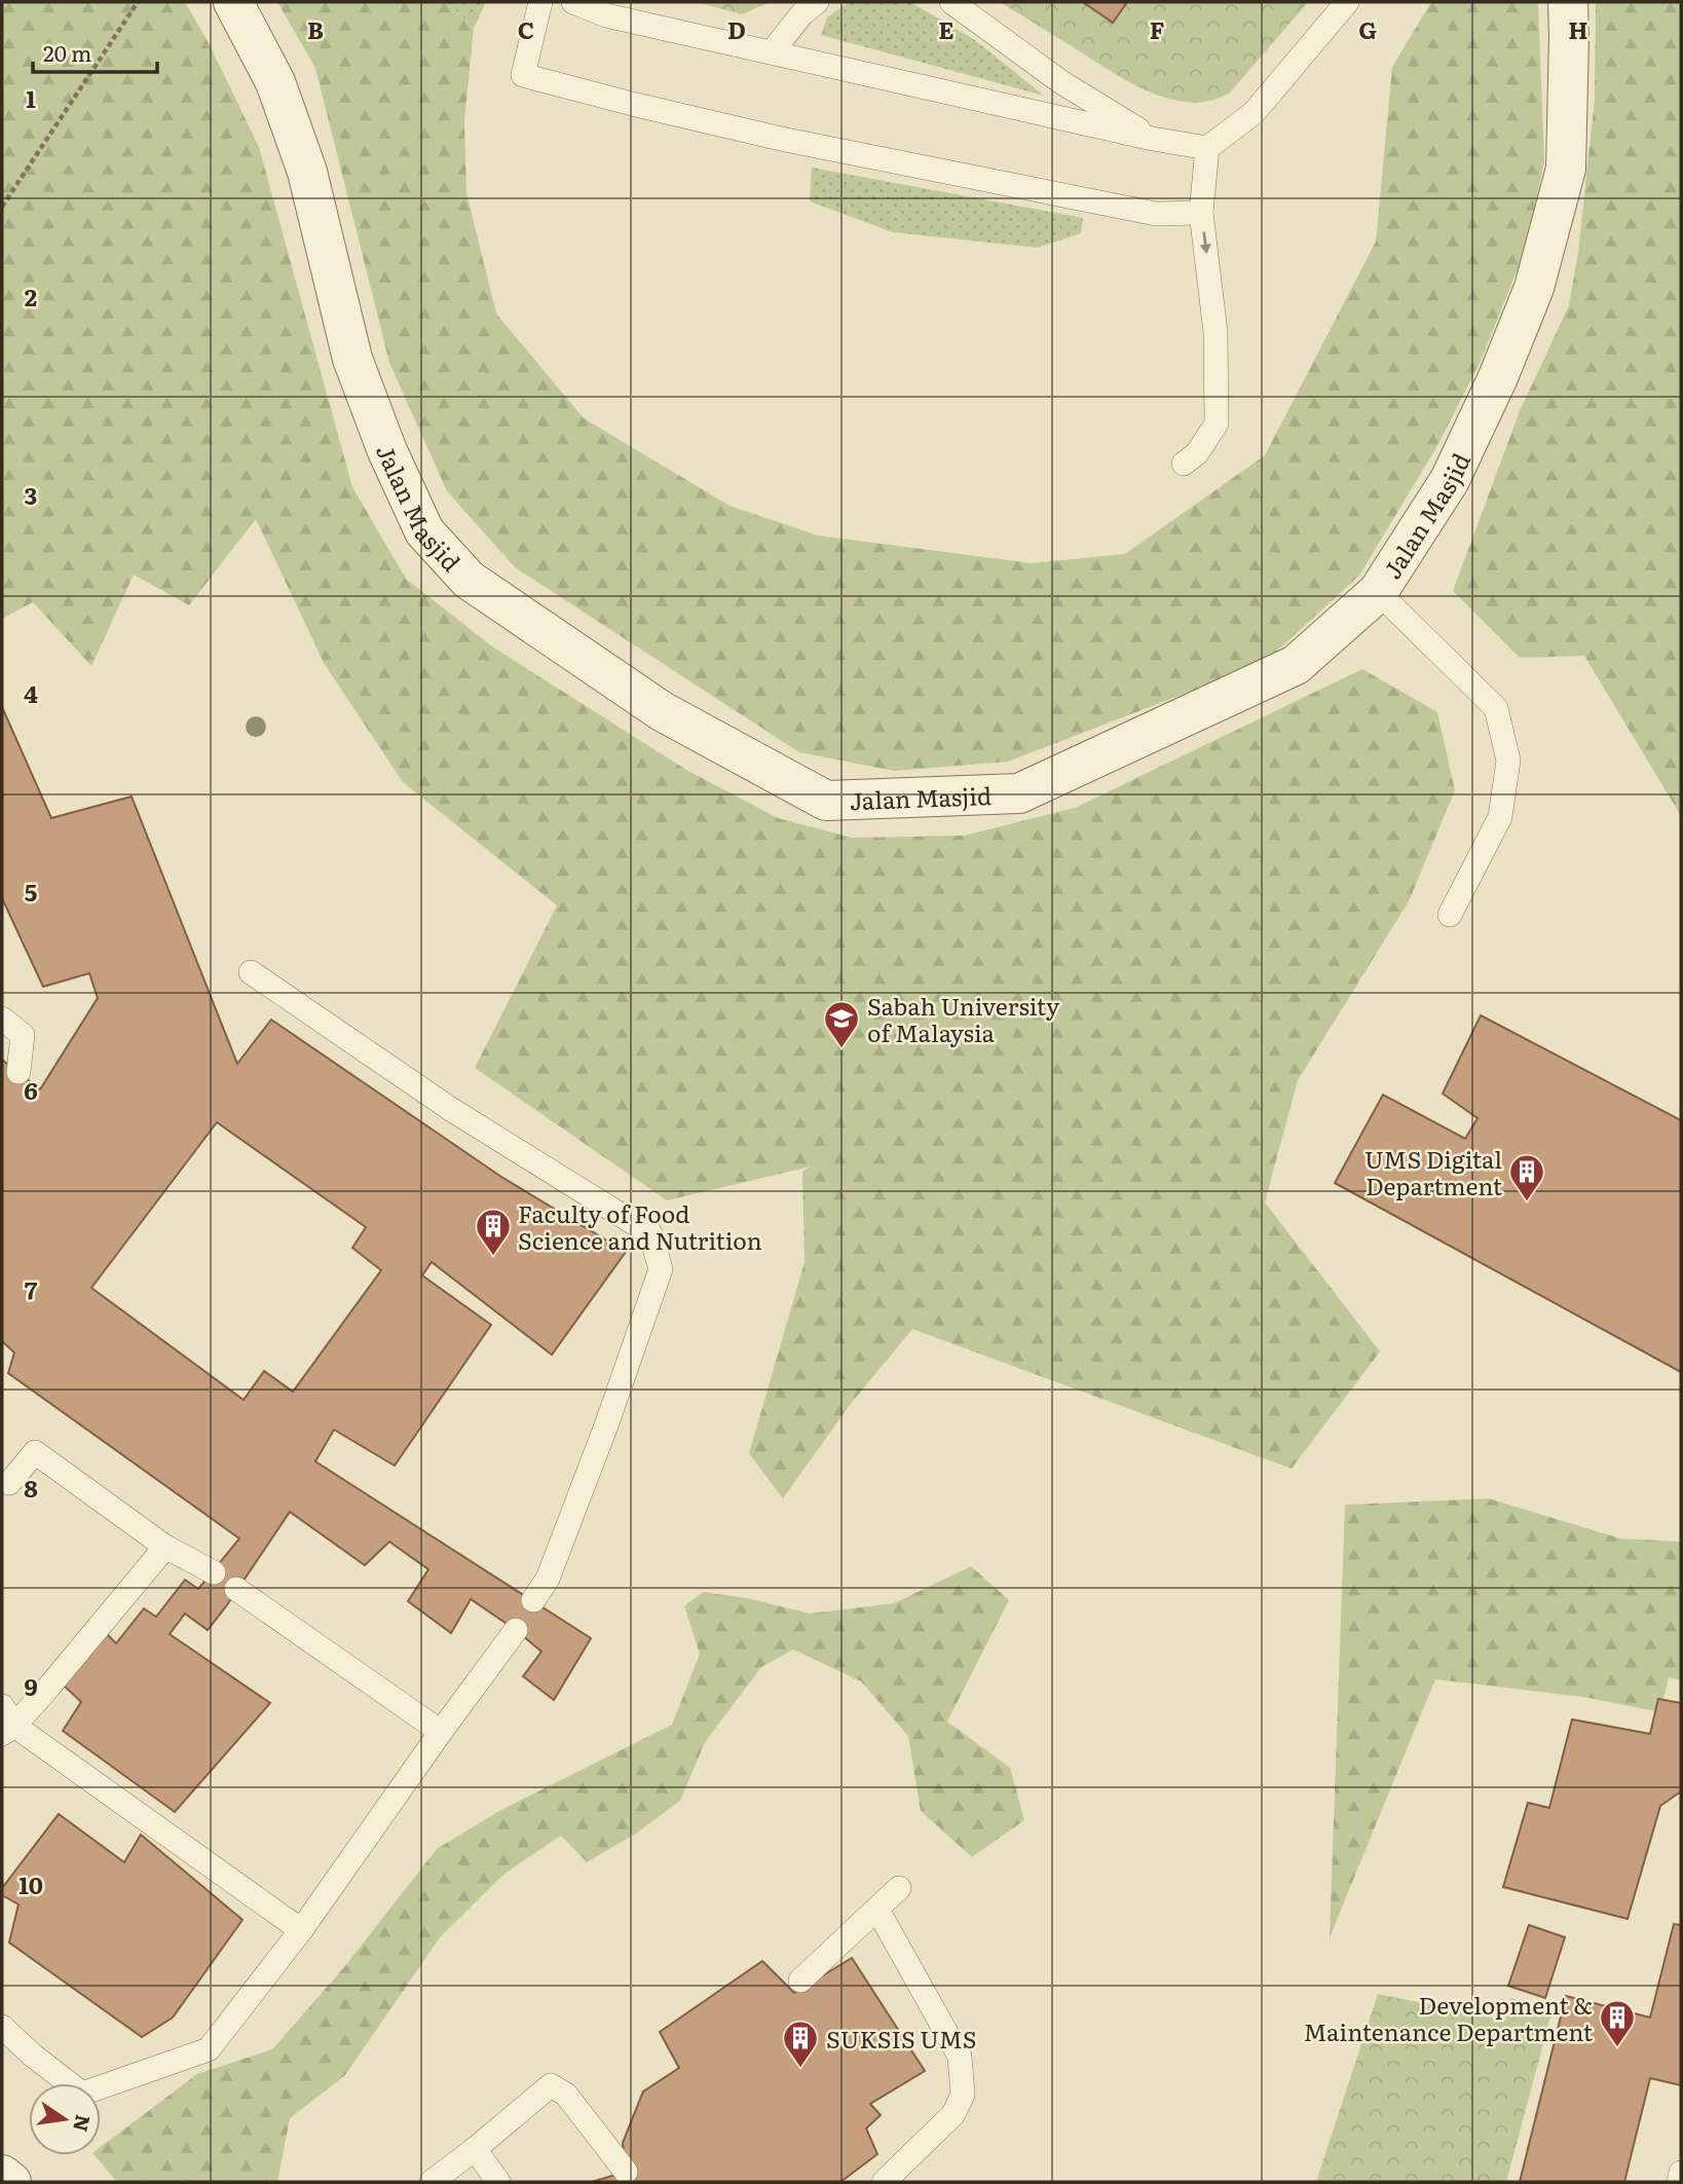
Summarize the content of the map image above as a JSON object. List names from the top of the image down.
{
  "streets": {
    "street": ["Jalan Masjid"]
  },
  "places": {
    "school or university": ["Sabah University of Malaysia"],
    "building": [
      "UMS Digital Department",
      "Faculty of Food Science and Nutrition",
      "Development & Maintenance Department",
      "SUKSIS UMS"
    ]
  },
  "scale_bar": "20 m",
  "north": "right",
  "grid": {
    "columns": [
      "B",
      "C",
      "D",
      "E",
      "F",
      "G",
      "H"
    ],
    "rows": [
      "1",
      "2",
      "3",
      "4",
      "5",
      "6",
      "7",
      "8",
      "9",
      "10"
    ]
  }
}
